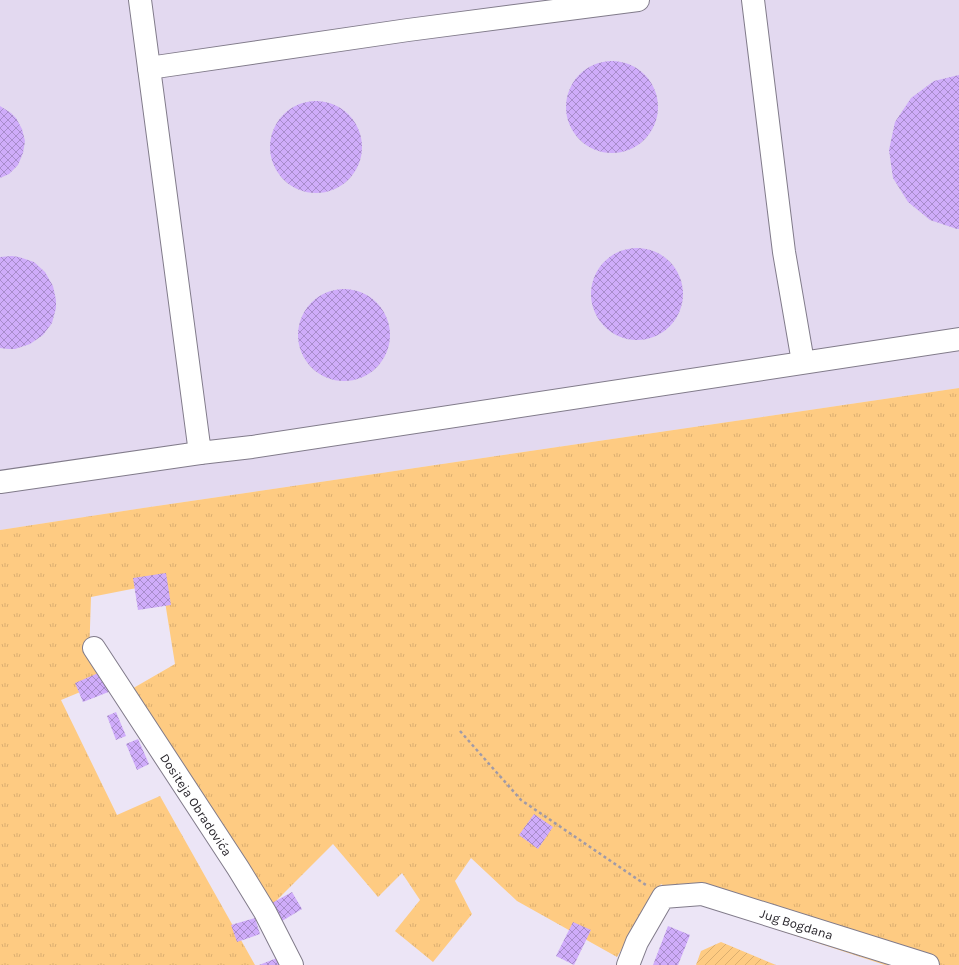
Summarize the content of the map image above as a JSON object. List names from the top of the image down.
{
  "streets": {
    "street": ["Dositeja Obradovića", "Jug Bogdana"]
  }
}
